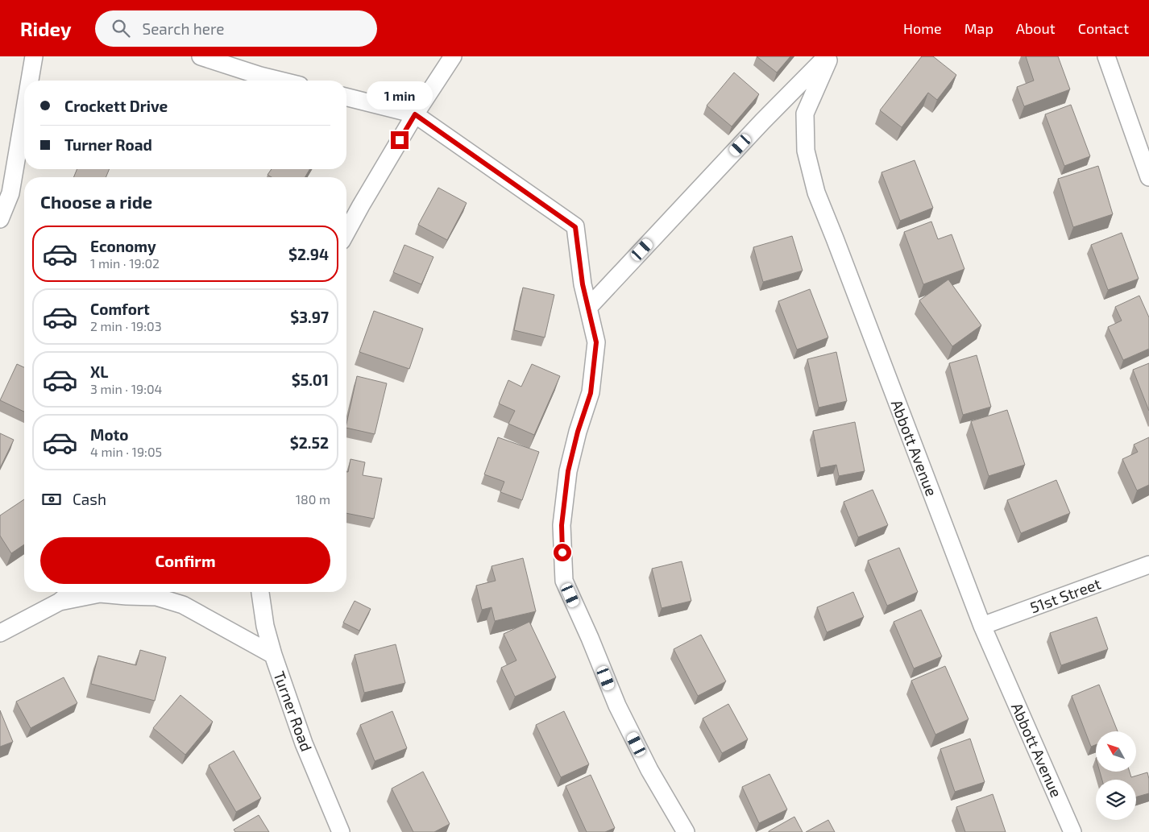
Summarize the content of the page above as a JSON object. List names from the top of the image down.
{
  "streets": {
    "street": ["Abbott Avenue", "51st Street", "Turner Road"]
  },
  "crossings": [
    ["Abbott Avenue", "51st Street"]
  ],
  "north": "top left",
  "page": {
    "header": "Ridey",
    "search": "Search here",
    "nav": [
      "Home",
      "Map",
      "About",
      "Contact"
    ],
    "banner": ["Crockett Drive", "Turner Road"],
    "bubble": "1 min",
    "heading": "Choose a ride",
    "list": [
      {
        "name": "Economy",
        "note": "1 min · 19:02",
        "value": "$2.94"
      },
      {
        "name": "Comfort",
        "note": "2 min · 19:03",
        "value": "$3.97"
      },
      {
        "name": "XL",
        "note": "3 min · 19:04",
        "value": "$5.01"
      },
      {
        "name": "Moto",
        "note": "4 min · 19:05",
        "value": "$2.52"
      }
    ],
    "pay": ["Cash", "180 m"],
    "buttons": "Confirm"
  }
}
